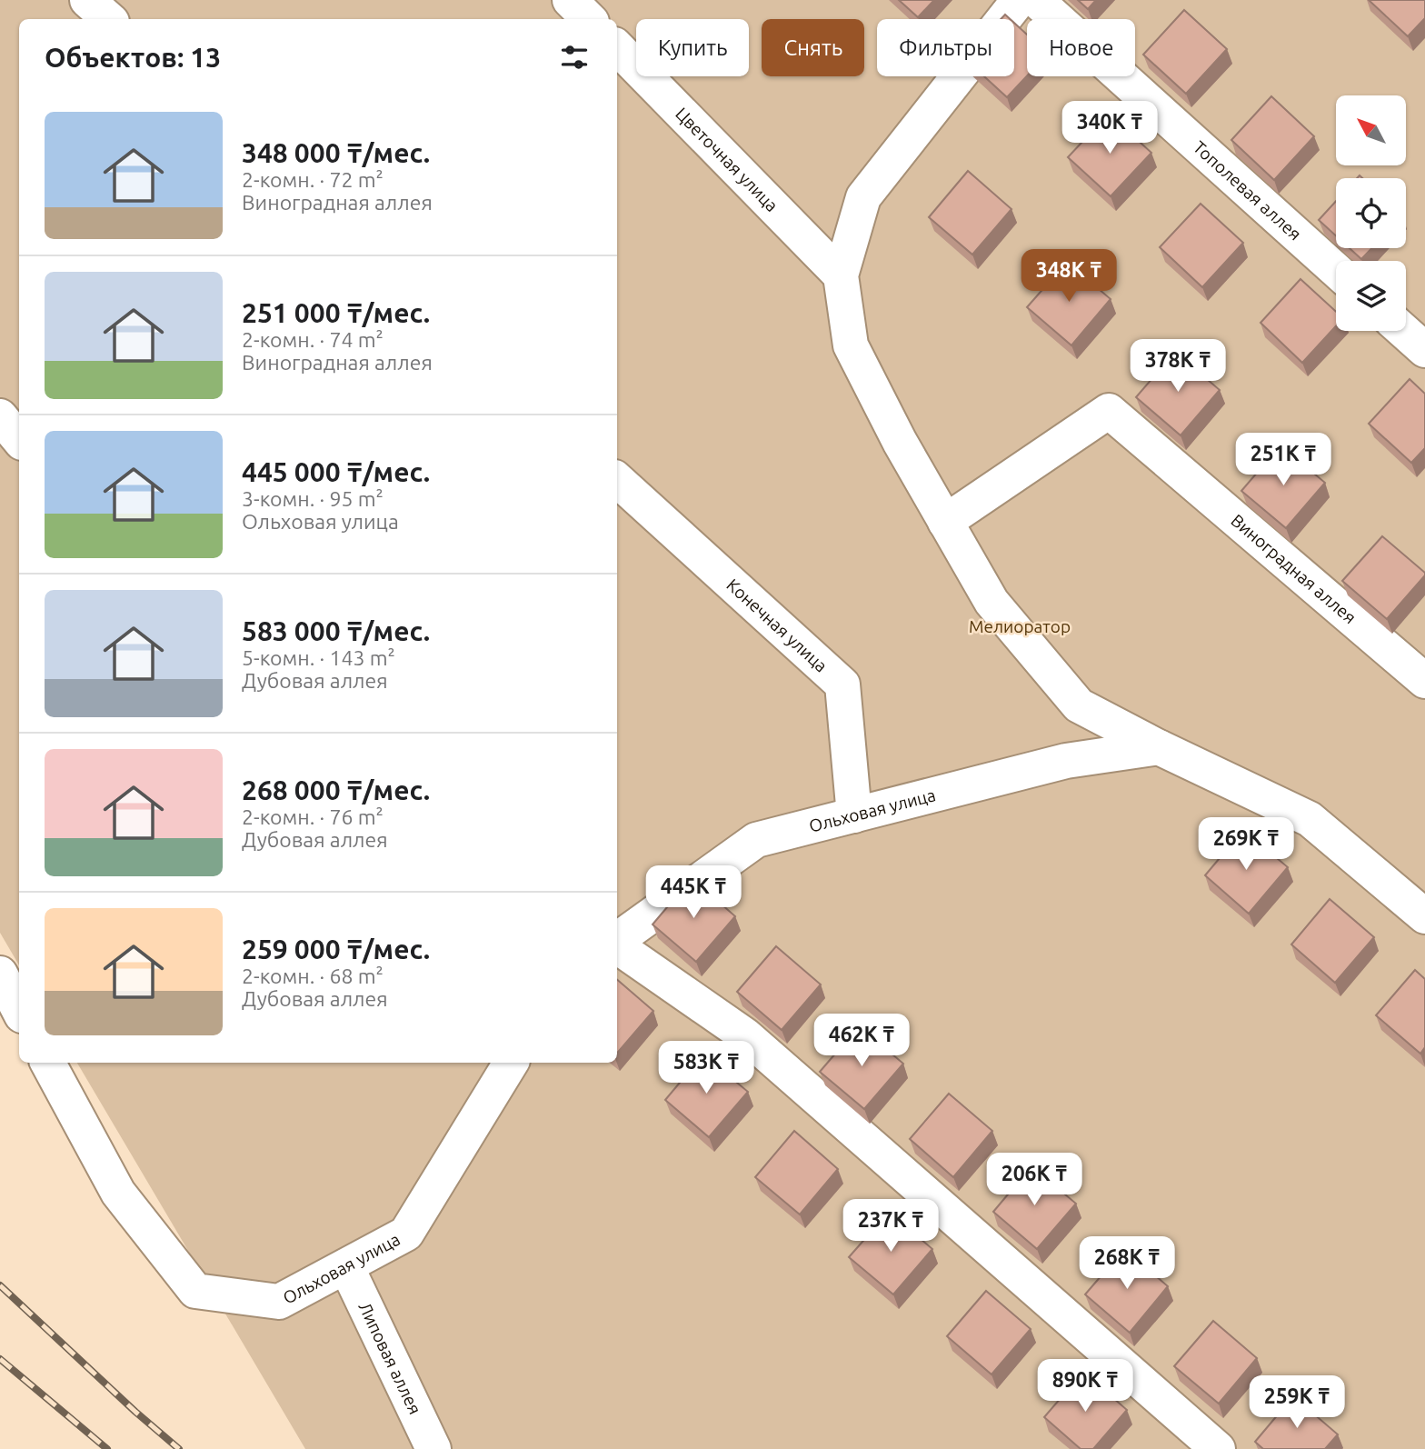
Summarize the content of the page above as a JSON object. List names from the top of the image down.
{
  "streets": {
    "street": [
      "Цветочная улица",
      "Тополевая аллея",
      "Виноградная аллея",
      "Конечная улица",
      "Ольховая улица",
      "Липовая аллея"
    ]
  },
  "crossings": [
    ["Конечная улица", "Ольховая улица"],
    ["Ольховая улица", "Липовая аллея"]
  ],
  "parks": ["Мелиоратор"],
  "north": "top left",
  "page": {
    "chip": [
      "Купить",
      "Снять",
      "Фильтры",
      "Новое"
    ],
    "heading": "Объектов: 13",
    "list": [
      {
        "name": "348 000 ₸/мес.",
        "note": "2-комн. · 72 m² · Виноградная аллея"
      },
      {
        "name": "251 000 ₸/мес.",
        "note": "2-комн. · 74 m² · Виноградная аллея"
      },
      {
        "name": "445 000 ₸/мес.",
        "note": "3-комн. · 95 m² · Ольховая улица"
      },
      {
        "name": "583 000 ₸/мес.",
        "note": "5-комн. · 143 m² · Дубовая аллея"
      },
      {
        "name": "268 000 ₸/мес.",
        "note": "2-комн. · 76 m² · Дубовая аллея"
      },
      {
        "name": "259 000 ₸/мес.",
        "note": "2-комн. · 68 m² · Дубовая аллея"
      }
    ],
    "price": [
      "340K ₸",
      "348K ₸",
      "378K ₸",
      "251K ₸",
      "269K ₸",
      "445K ₸",
      "462K ₸",
      "583K ₸",
      "206K ₸",
      "237K ₸",
      "268K ₸",
      "890K ₸",
      "259K ₸"
    ]
  }
}
